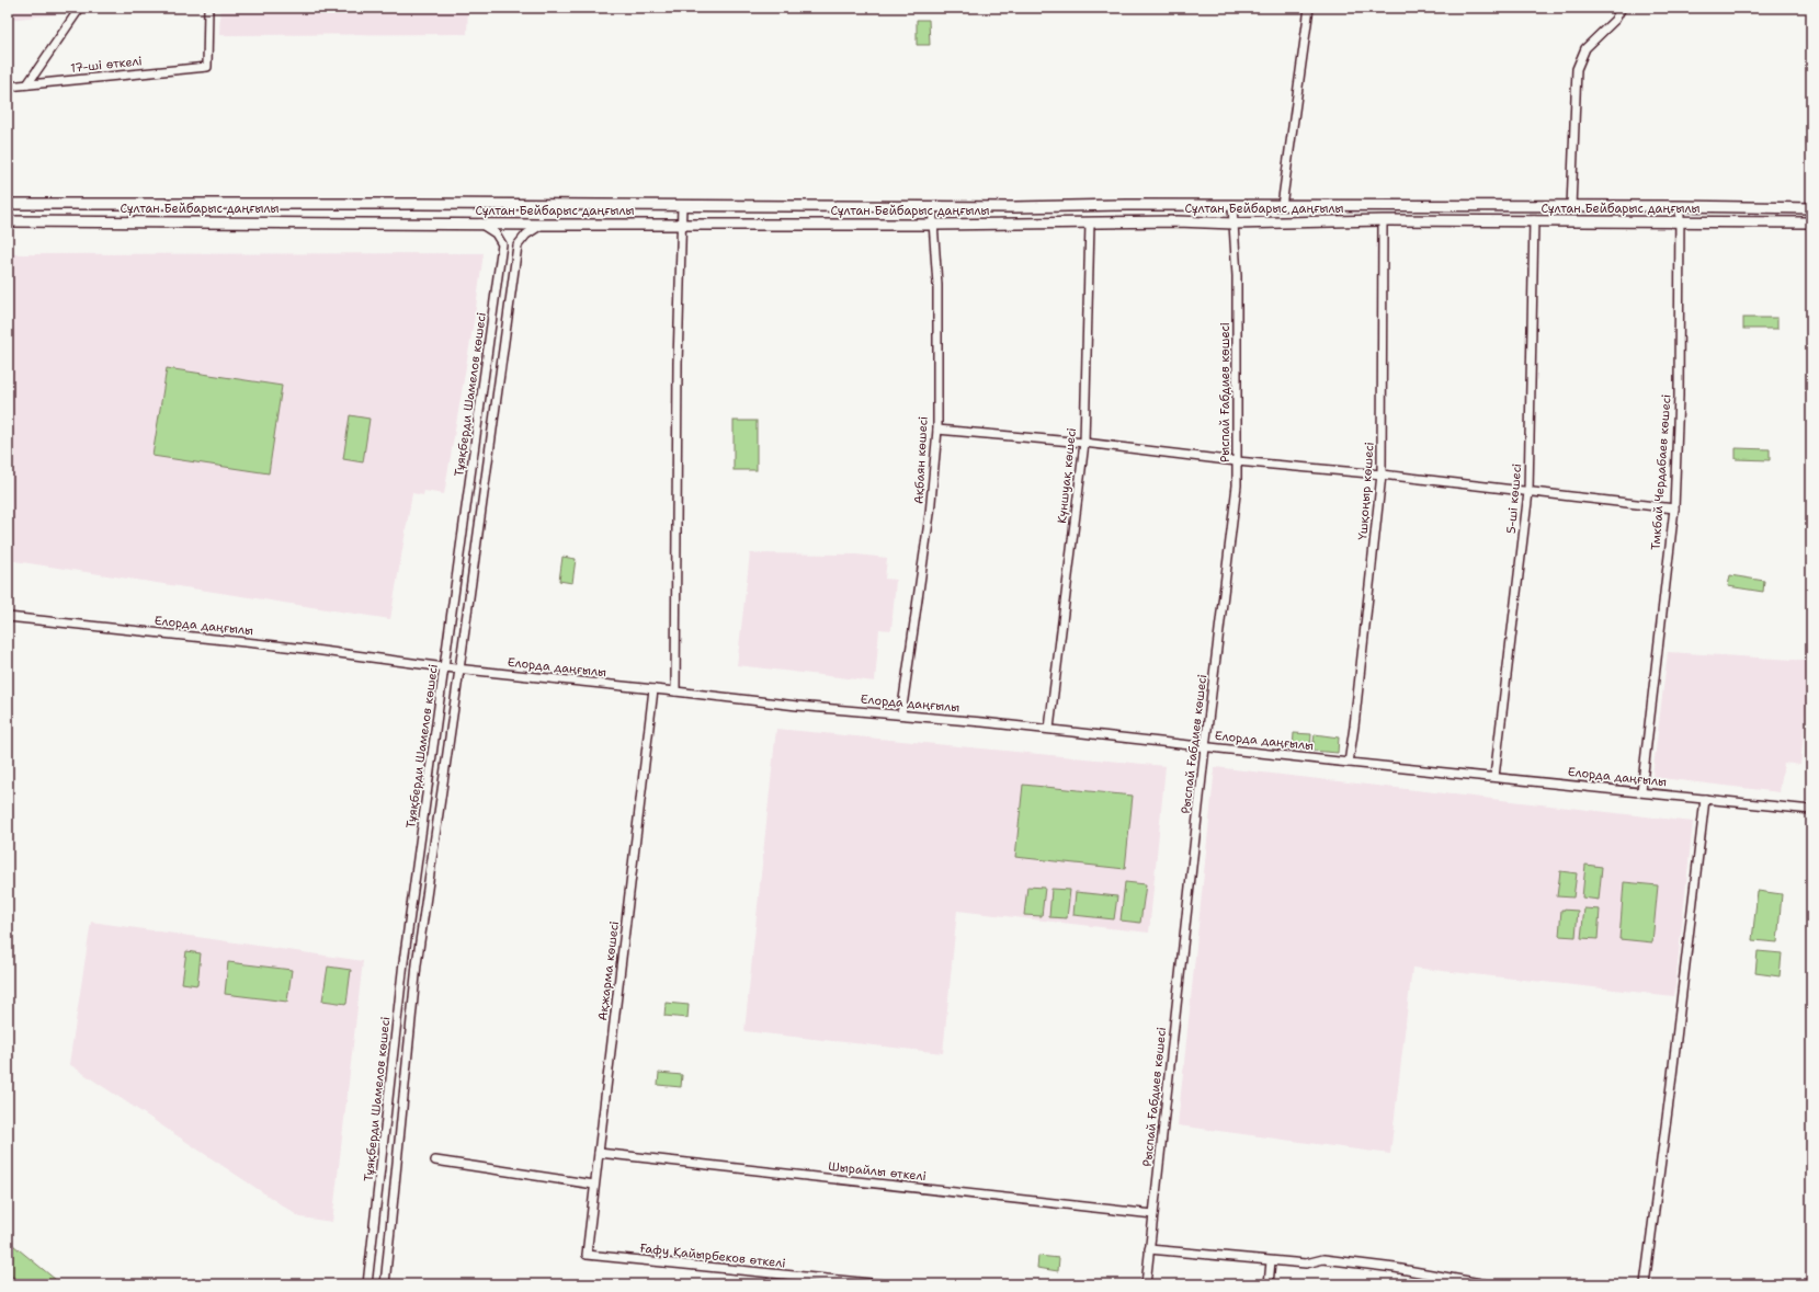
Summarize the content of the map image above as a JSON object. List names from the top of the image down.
{
  "streets": {
    "main road": ["Сұлтан Бейбарыс даңғылы"],
    "street": [
      "17-ші өткелі",
      "Рыспай Ғабдиев көшесі",
      "Тұяқберди Шамелов көшесі",
      "Ақбаян көшесі",
      "Тмкбай Чердабаев көшесі",
      "Күншуақ көшесі",
      "Үшқоңыр көшесі",
      "5-ші көшесі",
      "Елорда даңғылы",
      "Ақжарма көшесі",
      "Шырайлы өткелі",
      "Ғафу Қайырбеков өткелі"
    ]
  },
  "crossings": [
    ["Сұлтан Бейбарыс даңғылы", "Рыспай Ғабдиев көшесі"],
    ["Сұлтан Бейбарыс даңғылы", "Тұяқберди Шамелов көшесі"],
    ["Сұлтан Бейбарыс даңғылы", "Ақбаян көшесі"],
    ["Сұлтан Бейбарыс даңғылы", "Тмкбай Чердабаев көшесі"],
    ["Сұлтан Бейбарыс даңғылы", "Күншуақ көшесі"],
    ["Сұлтан Бейбарыс даңғылы", "Үшқоңыр көшесі"],
    ["Сұлтан Бейбарыс даңғылы", "5-ші көшесі"],
    ["Рыспай Ғабдиев көшесі", "Елорда даңғылы"],
    ["Рыспай Ғабдиев көшесі", "Шырайлы өткелі"],
    ["Тұяқберди Шамелов көшесі", "Елорда даңғылы"],
    ["Ақбаян көшесі", "Елорда даңғылы"],
    ["Тмкбай Чердабаев көшесі", "Елорда даңғылы"],
    ["Күншуақ көшесі", "Елорда даңғылы"],
    ["Үшқоңыр көшесі", "Елорда даңғылы"],
    ["5-ші көшесі", "Елорда даңғылы"],
    ["Елорда даңғылы", "Ақжарма көшесі"],
    ["Ақжарма көшесі", "Шырайлы өткелі"],
    ["Ақжарма көшесі", "Ғафу Қайырбеков өткелі"]
  ]
}
